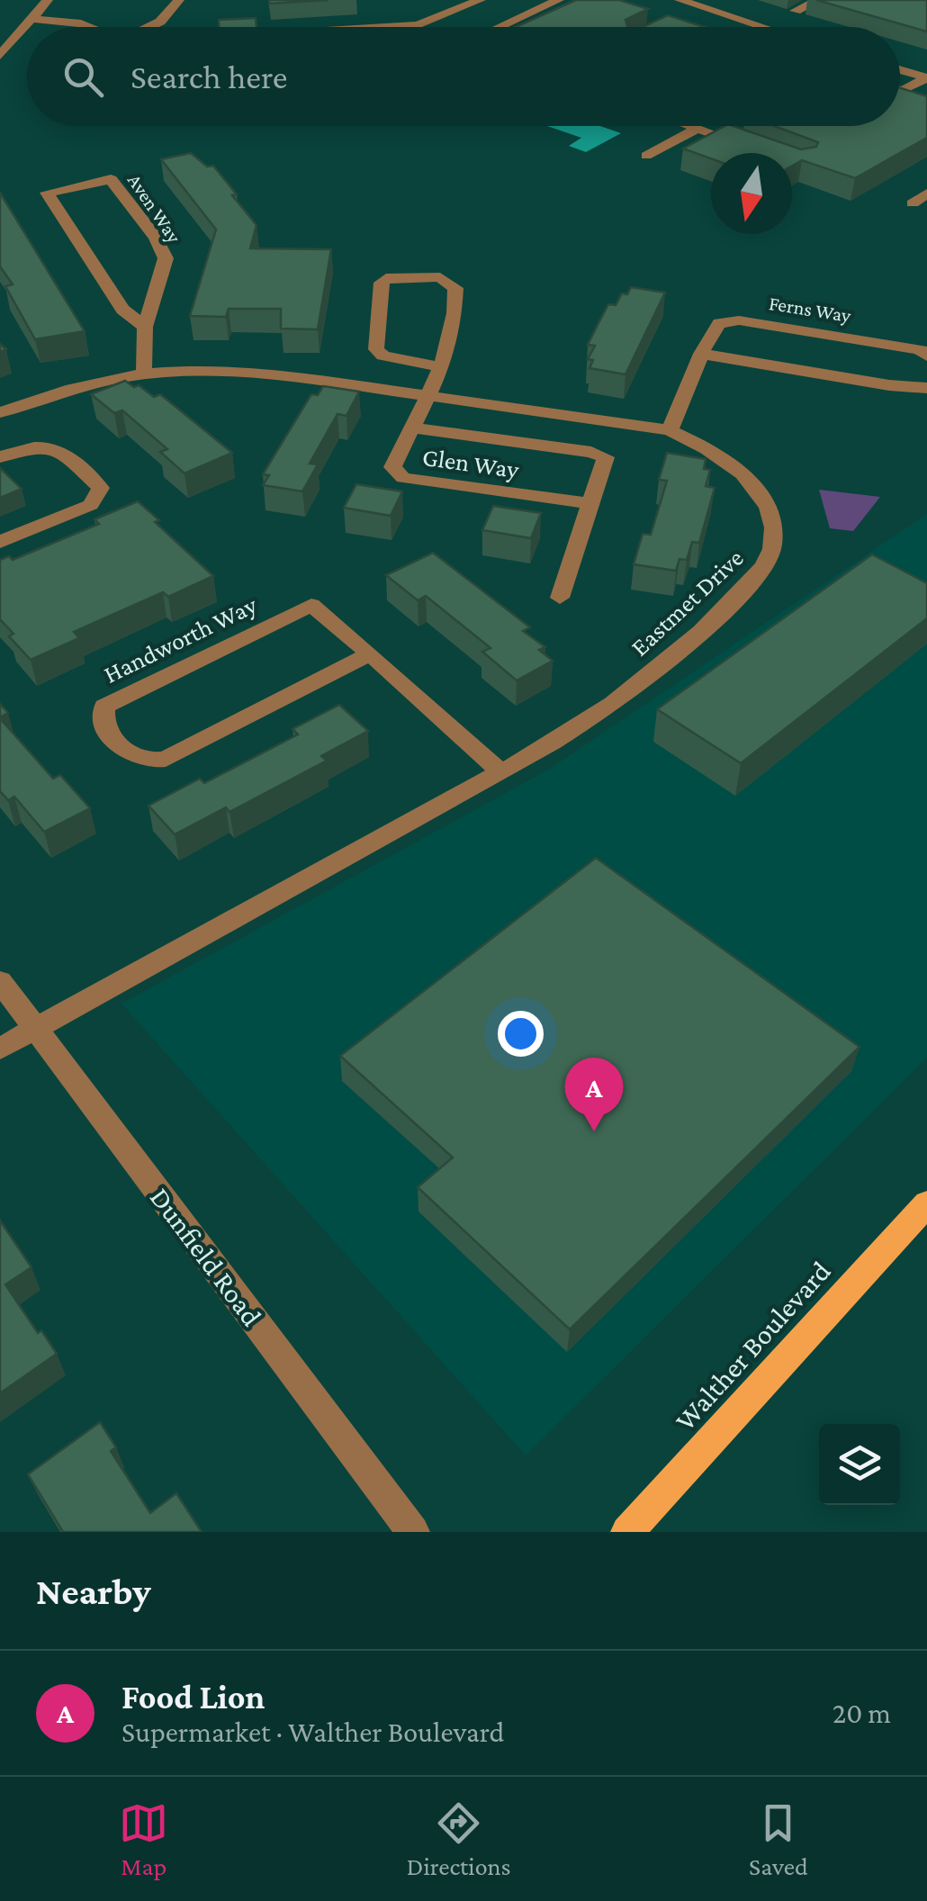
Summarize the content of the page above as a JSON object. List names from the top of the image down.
{
  "streets": {
    "main road": ["Walther Boulevard"],
    "street": [
      "Aven Way",
      "Ferns Way",
      "Glen Way",
      "Eastmet Drive",
      "Handworth Way",
      "Dunfield Road"
    ]
  },
  "crossings": [
    ["Aven Way", "Eastmet Drive"],
    ["Ferns Way", "Eastmet Drive"],
    ["Glen Way", "Eastmet Drive"],
    ["Eastmet Drive", "Handworth Way"],
    ["Eastmet Drive", "Dunfield Road"]
  ],
  "north": "bottom",
  "page": {
    "search": "Search here",
    "pins": "A",
    "heading": "Nearby",
    "list": [
      {
        "mark": "A",
        "name": "Food Lion",
        "note": "Supermarket · Walther Boulevard",
        "value": "20 m"
      }
    ],
    "nav": ["Map", "Directions", "Saved"]
  }
}
